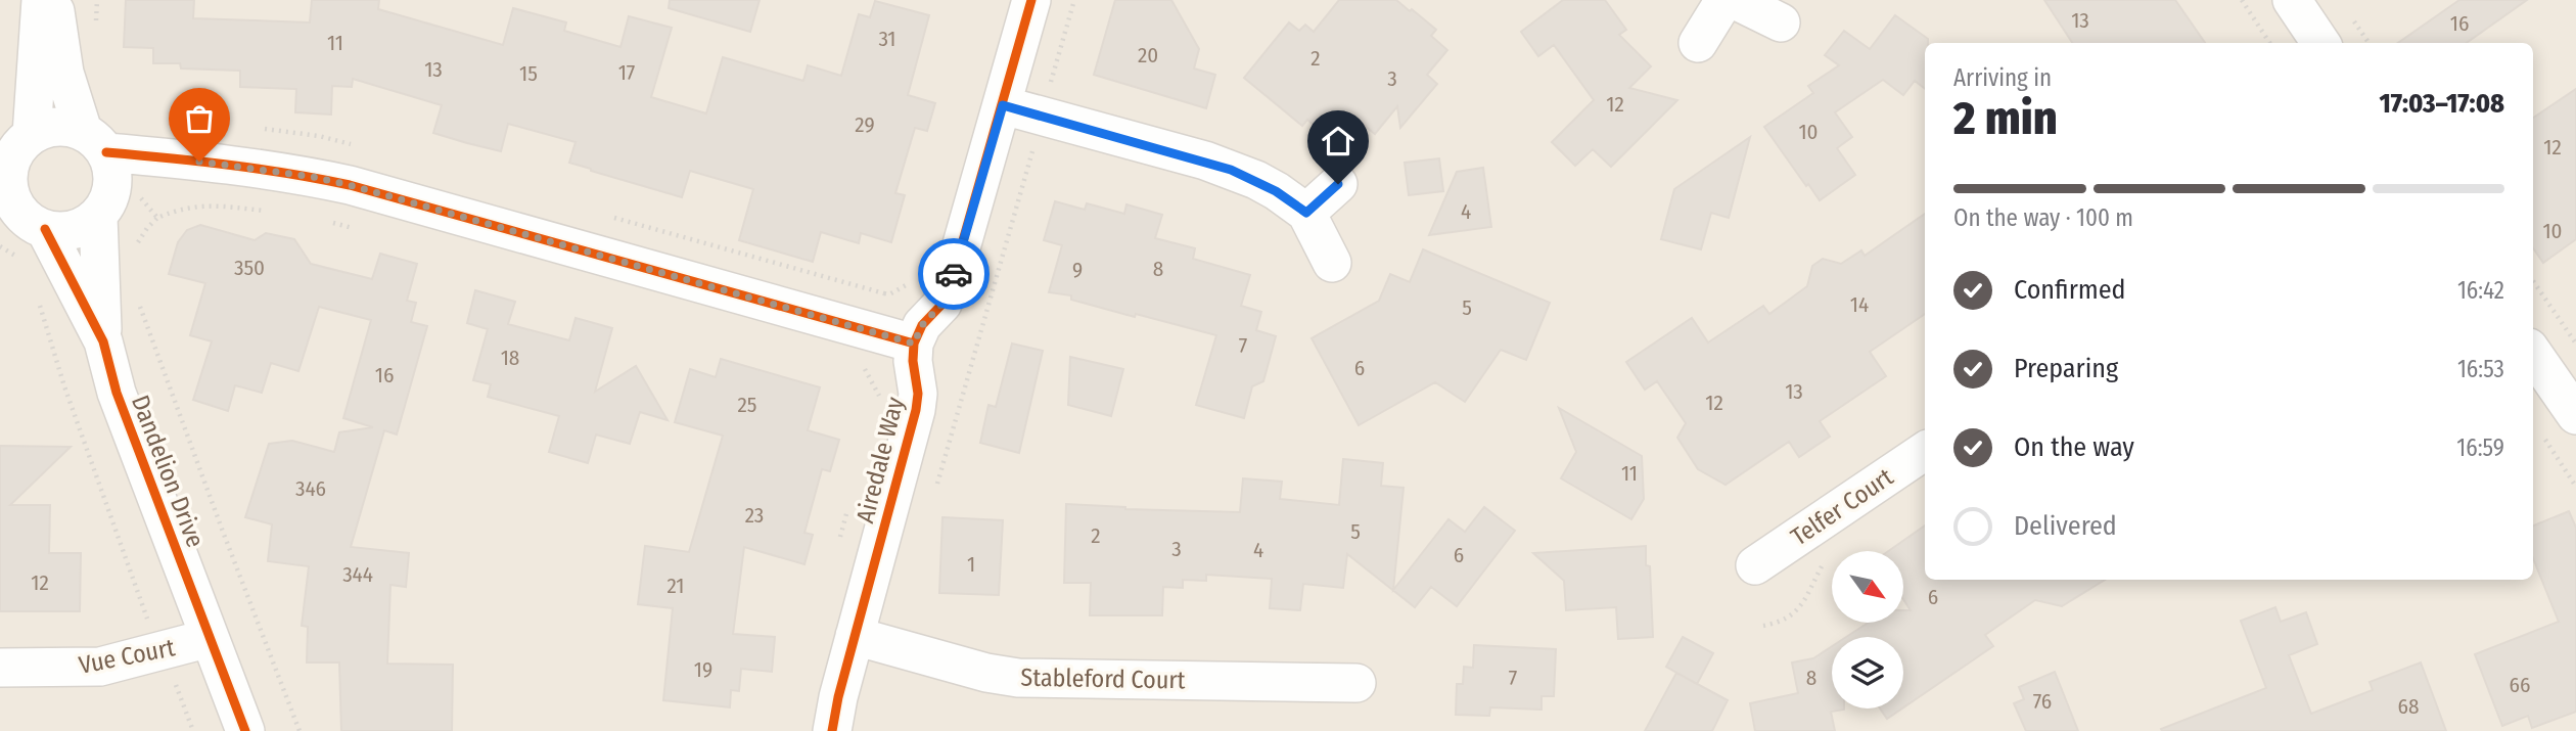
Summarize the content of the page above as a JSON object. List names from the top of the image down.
{
  "streets": {
    "street": [
      "Airedale Way",
      "Dandelion Drive",
      "Telfer Court",
      "Vue Court",
      "Stableford Court"
    ]
  },
  "crossings": [
    ["Airedale Way", "Stableford Court"],
    ["Dandelion Drive", "Vue Court"]
  ],
  "house_numbers": [
    "13",
    "16",
    "31",
    "11",
    "20",
    "2",
    "13",
    "17",
    "15",
    "3",
    "12",
    "29",
    "10",
    "12",
    "4",
    "10",
    "350",
    "8",
    "9",
    "14",
    "5",
    "7",
    "18",
    "6",
    "16",
    "13",
    "12",
    "25",
    "11",
    "346",
    "23",
    "5",
    "2",
    "3",
    "4",
    "6",
    "1",
    "344",
    "12",
    "21",
    "6",
    "19",
    "7",
    "8",
    "66",
    "76",
    "68"
  ],
  "north": "bottom right",
  "page": {
    "heading": ["2 min", "Arriving in", "17:03–17:08"],
    "bar": "On the way · 100 m",
    "list": [
      ["Confirmed", "16:42"],
      ["Preparing", "16:53"],
      ["On the way", "16:59"],
      "Delivered"
    ]
  }
}
